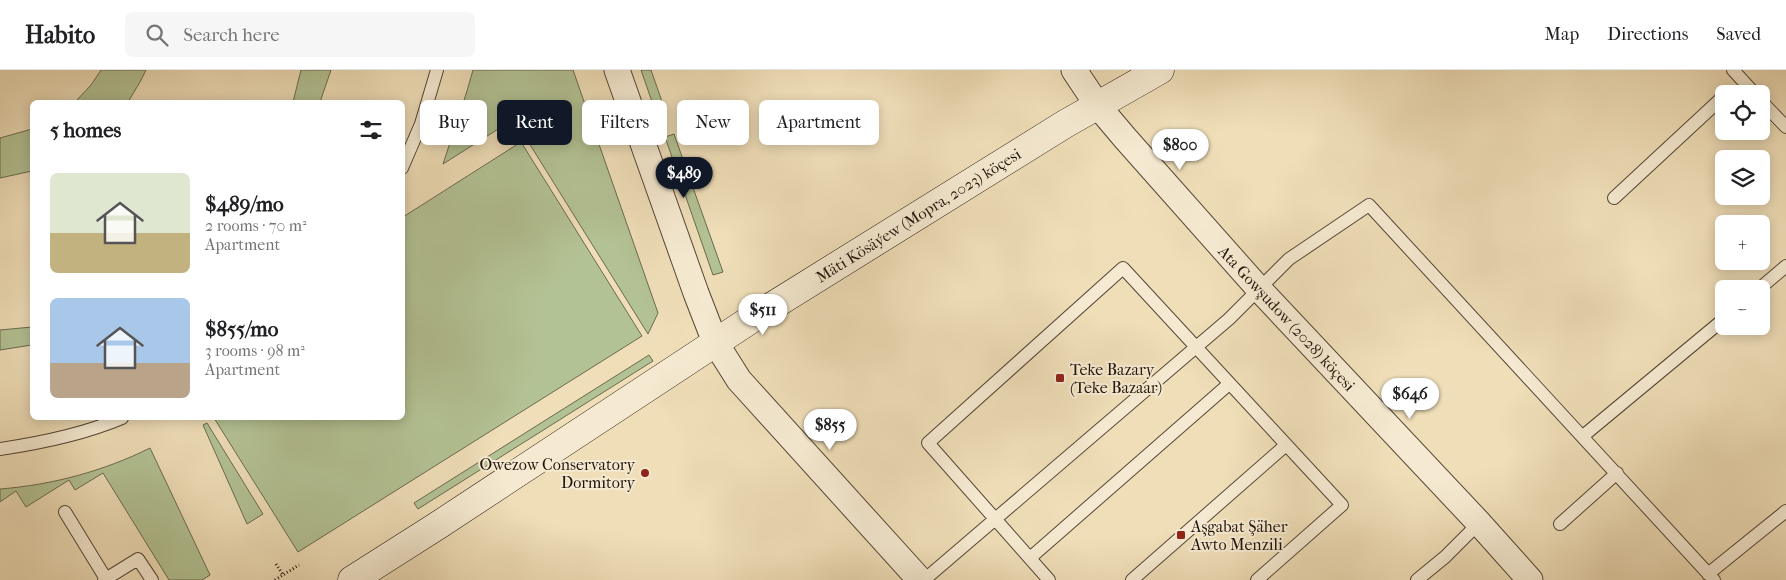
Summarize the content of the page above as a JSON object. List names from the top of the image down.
{
  "streets": {
    "street": ["Mäti Kösäýew (Mopra, 2023) köçesi", "Ata Gowşudow (2028) köçesi"]
  },
  "crossings": [
    ["Mäti Kösäýew (Mopra, 2023) köçesi", "Ata Gowşudow (2028) köçesi"]
  ],
  "places": {
    "transit": ["Teke Bazary (Teke Bazaar)", "Aşgabat Şäher Awto Menzili"],
    "other": ["Owezow Conservatory Dormitory"]
  },
  "page": {
    "header": "Habito",
    "search": "Search here",
    "nav": ["Map", "Directions", "Saved"],
    "map_buttons": ["+", "−"],
    "chip": [
      "Buy",
      "Rent",
      "Filters",
      "New",
      "Apartment"
    ],
    "heading": "5 homes",
    "price": [
      "$800",
      "$489",
      "$511",
      "$646",
      "$855"
    ],
    "list": [
      {
        "name": "$489/mo",
        "note": "2 rooms · 70 m² · Apartment"
      },
      {
        "name": "$855/mo",
        "note": "3 rooms · 98 m² · Apartment"
      }
    ]
  }
}
